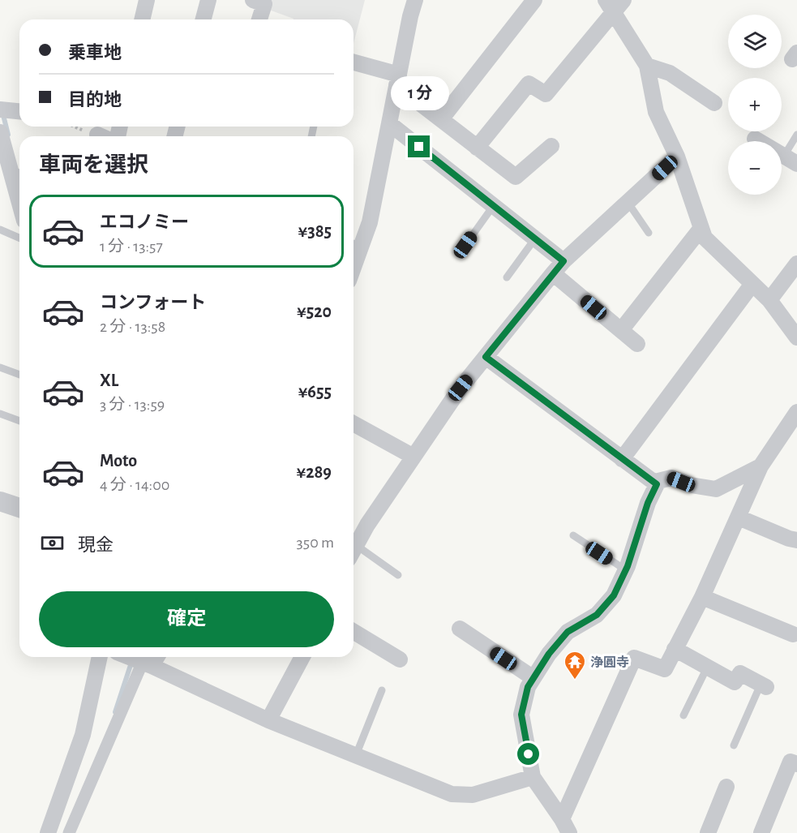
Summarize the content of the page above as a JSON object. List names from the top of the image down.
{
  "places": {
    "temple": ["浄圓寺"]
  },
  "page": {
    "map_buttons": ["+", "−"],
    "banner": ["乗車地", "目的地"],
    "bubble": "1 分",
    "heading": "車両を選択",
    "list": [
      {
        "name": "エコノミー",
        "note": "1 分 · 13:57",
        "value": "¥385"
      },
      {
        "name": "コンフォート",
        "note": "2 分 · 13:58",
        "value": "¥520"
      },
      {
        "name": "XL",
        "note": "3 分 · 13:59",
        "value": "¥655"
      },
      {
        "name": "Moto",
        "note": "4 分 · 14:00",
        "value": "¥289"
      }
    ],
    "pay": ["現金", "350 m"],
    "buttons": "確定"
  }
}
